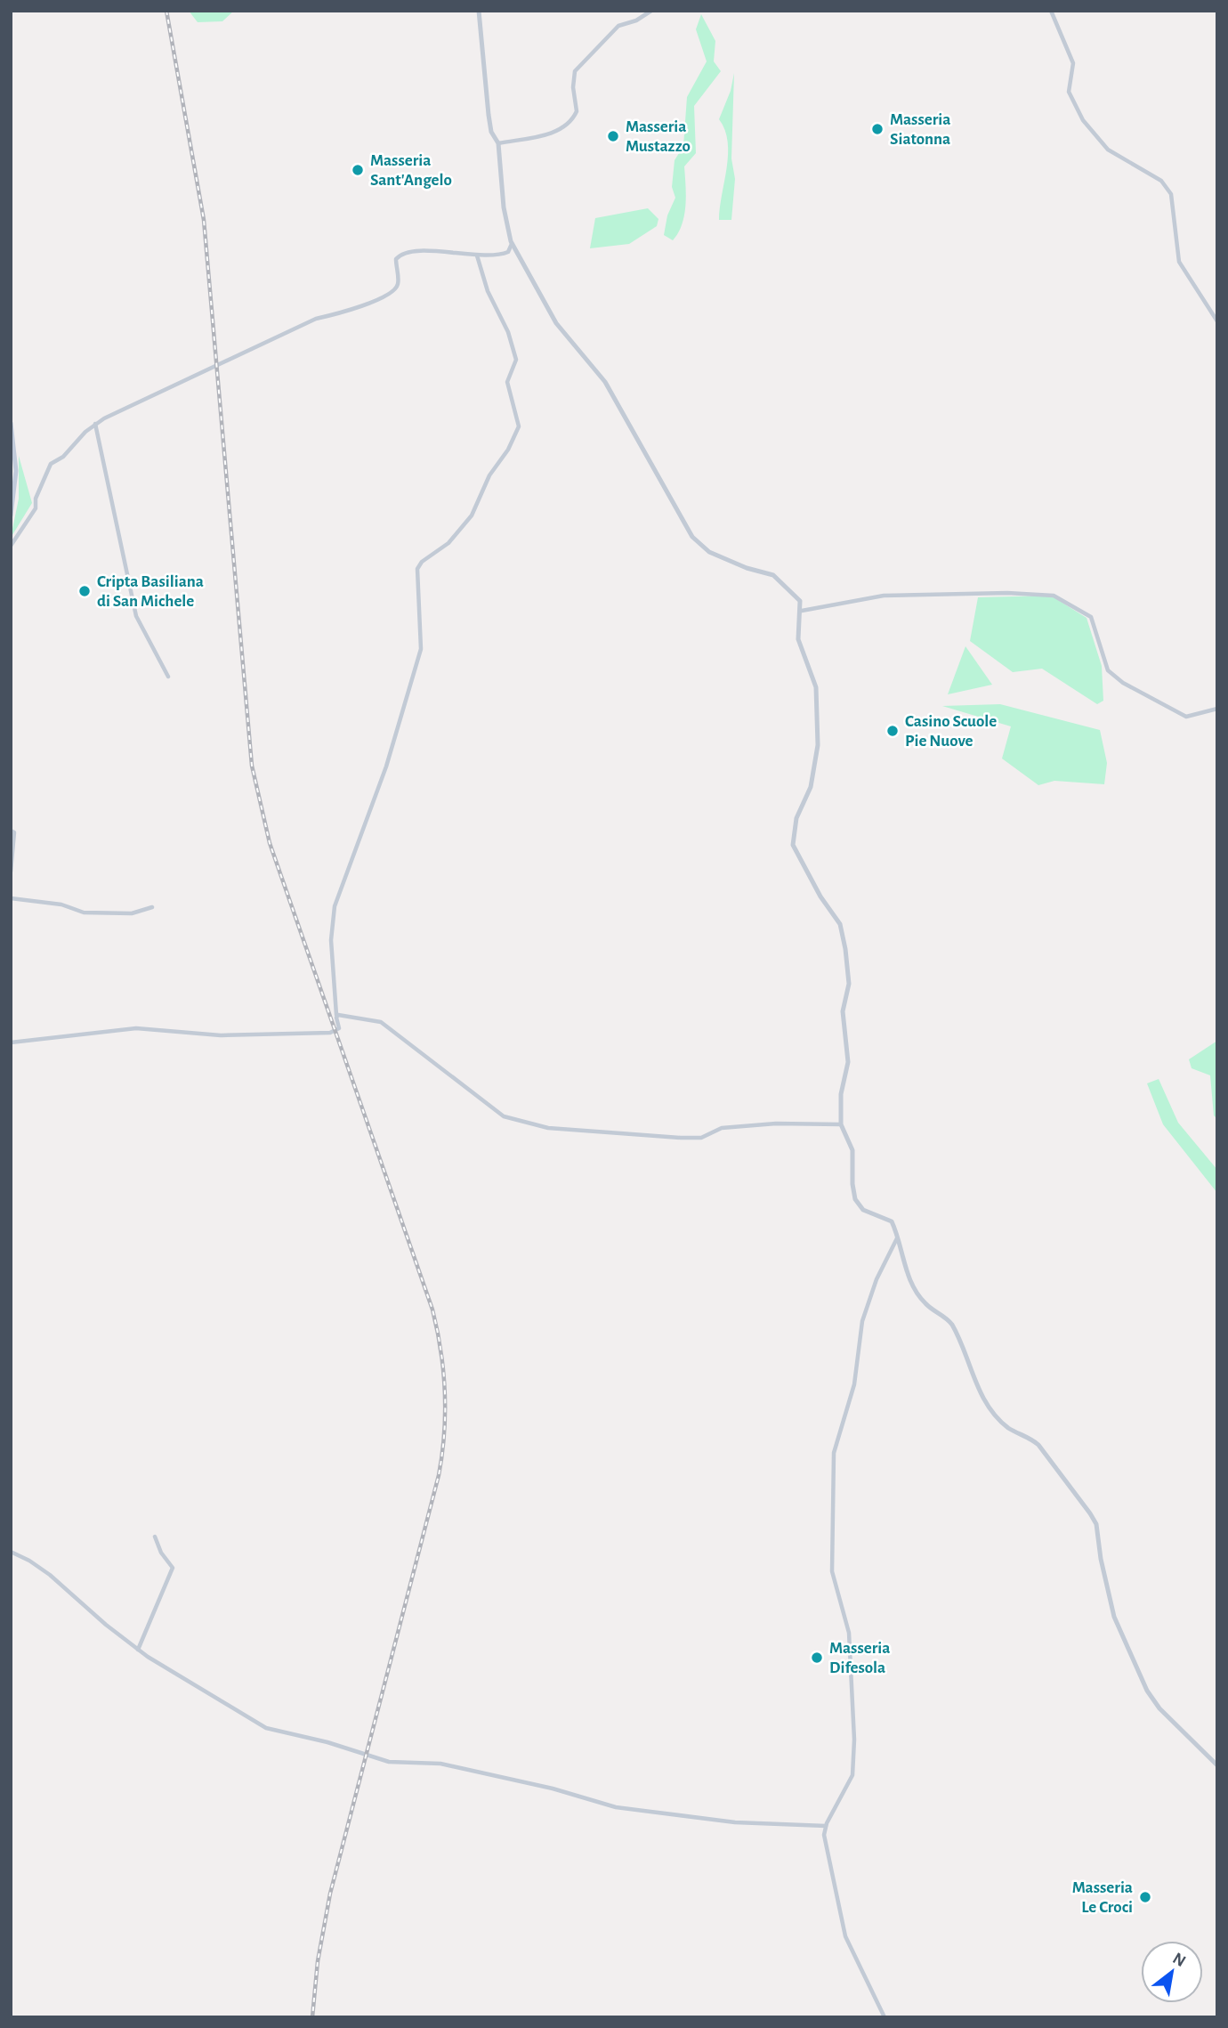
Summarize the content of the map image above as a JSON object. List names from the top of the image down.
{
  "places": [
    "Masseria Siatonna",
    "Masseria Mustazzo",
    "Masseria Sant'Angelo",
    "Cripta Basiliana di San Michele",
    "Casino Scuole Pie Nuove",
    "Masseria Difesola",
    "Masseria Le Croci"
  ],
  "north": "top right"
}
